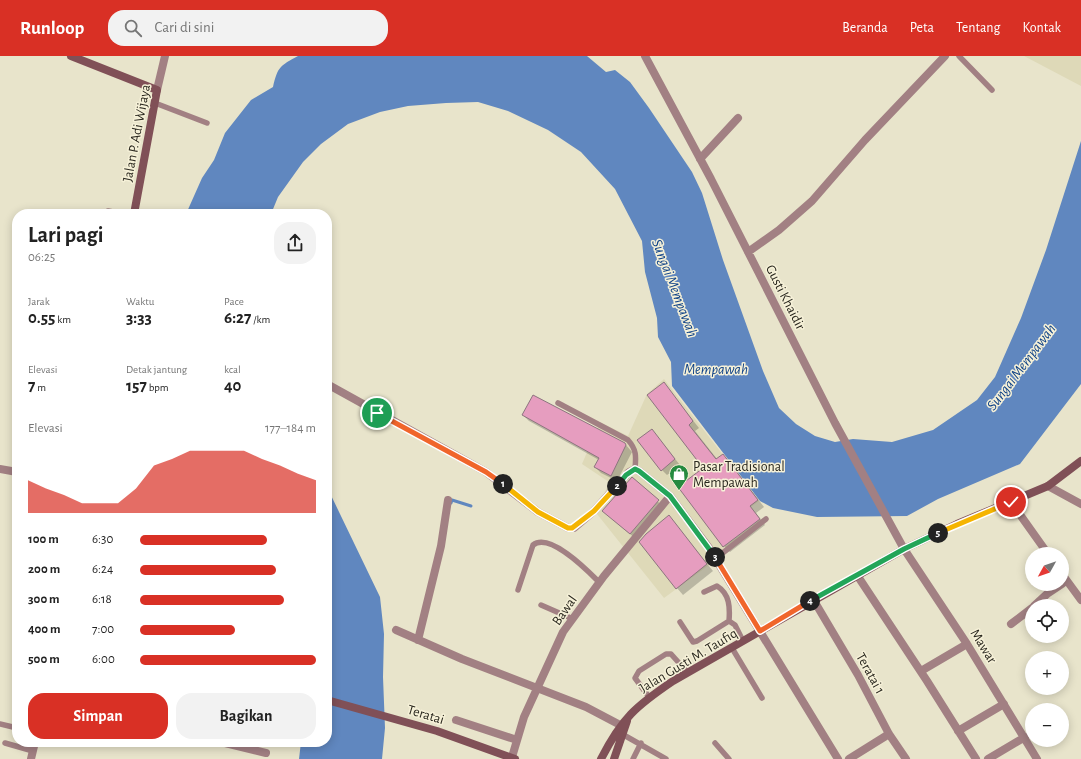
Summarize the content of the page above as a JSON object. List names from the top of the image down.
{
  "streets": {
    "main road": ["Jalan P. Adi Wijaya", "Jalan Gusti M. Taufiq", "Teratai"],
    "street": [
      "Gusti Khaidir",
      "Bawal",
      "Mawar",
      "Teratai 1"
    ]
  },
  "crossings": [
    ["Gusti Khaidir", "Mawar"],
    ["Gusti Khaidir", "Jalan Gusti M. Taufiq"],
    ["Bawal", "Teratai"],
    ["Mawar", "Jalan Gusti M. Taufiq"],
    ["Jalan Gusti M. Taufiq", "Teratai 1"]
  ],
  "water": ["Sungai Mempawah", "Mempawah"],
  "places": {
    "shop": ["Pasar Tradisional Mempawah"]
  },
  "north": "bottom left",
  "page": {
    "header": "Runloop",
    "search": "Cari di sini",
    "nav": [
      "Beranda",
      "Peta",
      "Tentang",
      "Kontak"
    ],
    "heading": ["Lari pagi", "06:25"],
    "stats": [
      ["Jarak", "0.55 km"],
      ["Waktu", "3:33"],
      ["Pace", "6:27 /km"],
      ["Elevasi", "7 m"],
      ["Detak jantung", "157 bpm"],
      ["kcal", "40"]
    ],
    "chart": ["Elevasi", "177–184 m"],
    "pins": [
      "1",
      "2",
      "5",
      "3",
      "4"
    ],
    "list": [
      {
        "name": "100 m",
        "note": "6:30"
      },
      {
        "name": "200 m",
        "note": "6:24"
      },
      {
        "name": "300 m",
        "note": "6:18"
      },
      {
        "name": "400 m",
        "note": "7:00"
      },
      {
        "name": "500 m",
        "note": "6:00"
      }
    ],
    "map_buttons": ["+", "−"],
    "buttons": ["Simpan", "Bagikan"]
  }
}
